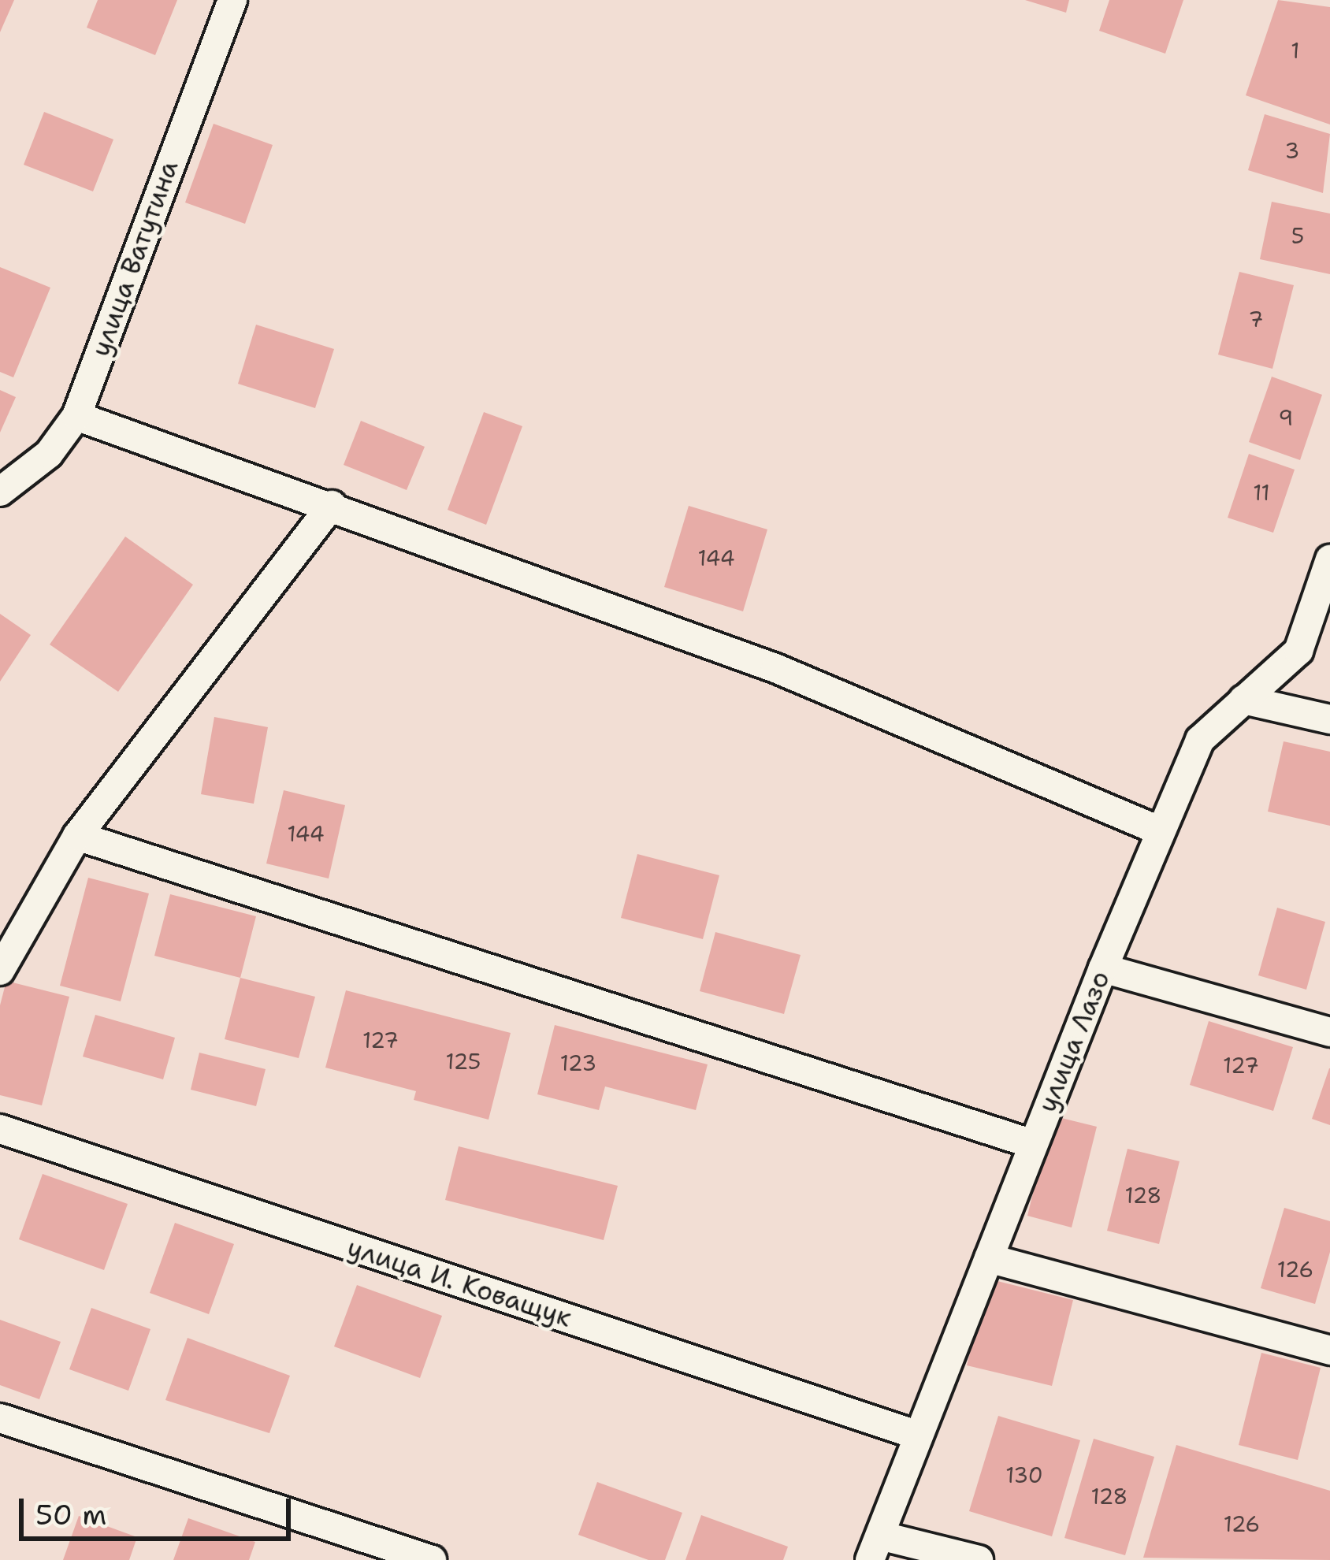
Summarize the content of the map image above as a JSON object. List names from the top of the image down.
{
  "streets": {
    "street": ["улица Ватутина", "улица Лазо", "улица И. Коващук"]
  },
  "crossings": [
    ["улица Лазо", "улица И. Коващук"]
  ],
  "house_numbers": [
    "1",
    "3",
    "5",
    "7",
    "9",
    "11",
    "144",
    "144",
    "127",
    "125",
    "123",
    "127",
    "128",
    "126",
    "130",
    "128",
    "126"
  ],
  "scale_bar": "50 m"
}
